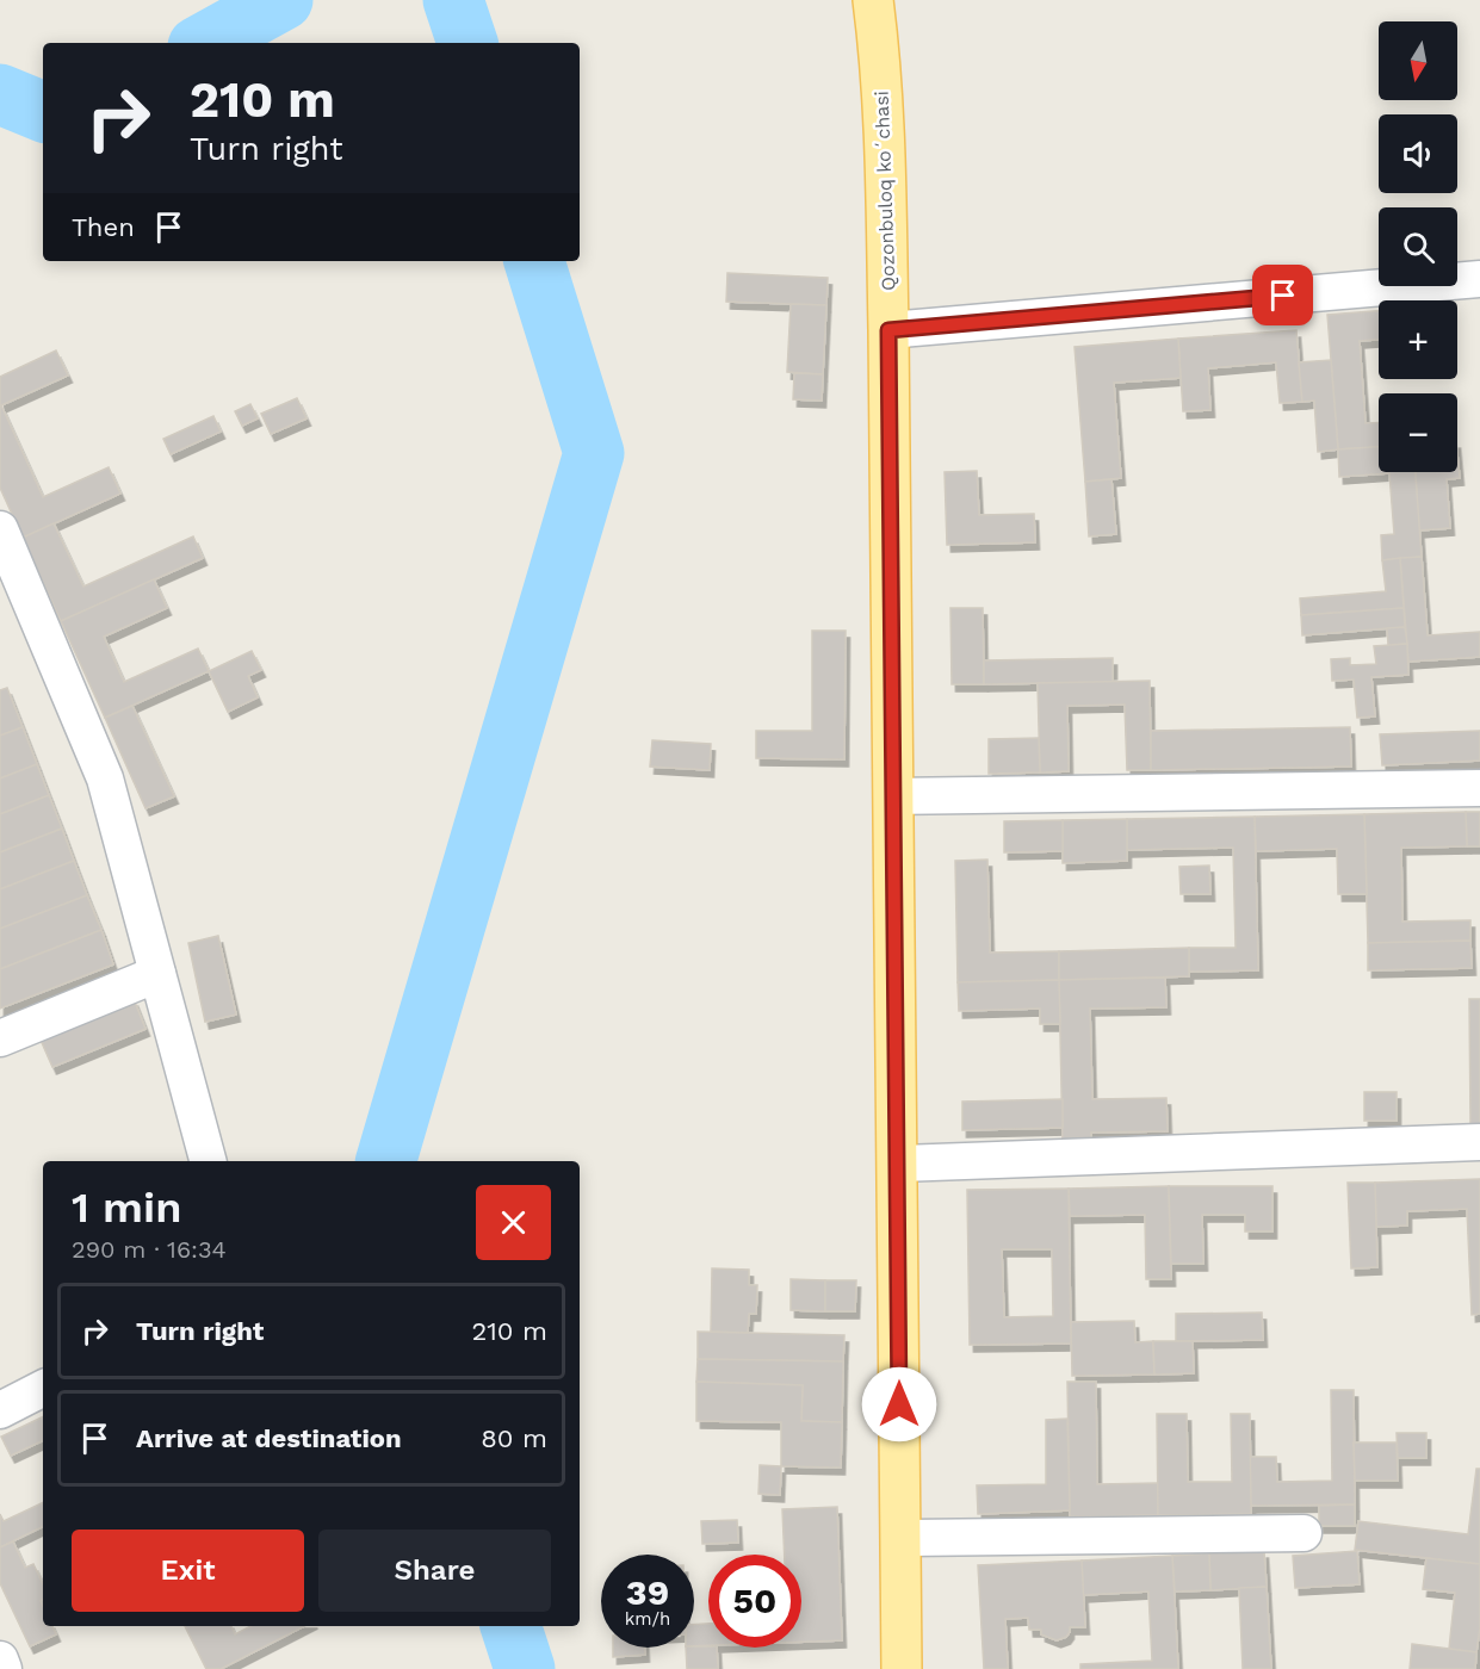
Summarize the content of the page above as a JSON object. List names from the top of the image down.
{
  "streets": {
    "main road": ["Qozonbuloq koʻchasi"]
  },
  "north": "bottom",
  "page": {
    "map_buttons": ["+", "−"],
    "turn": ["210 m", "Turn right"],
    "then": "Then",
    "heading": ["1 min", "290 m · 16:34"],
    "list": [
      {
        "name": "Turn right",
        "value": "210 m"
      },
      {
        "name": "Arrive at destination",
        "value": "80 m"
      }
    ],
    "buttons": ["Exit", "Share"],
    "speed": "39 km/h",
    "limit": "50"
  }
}
